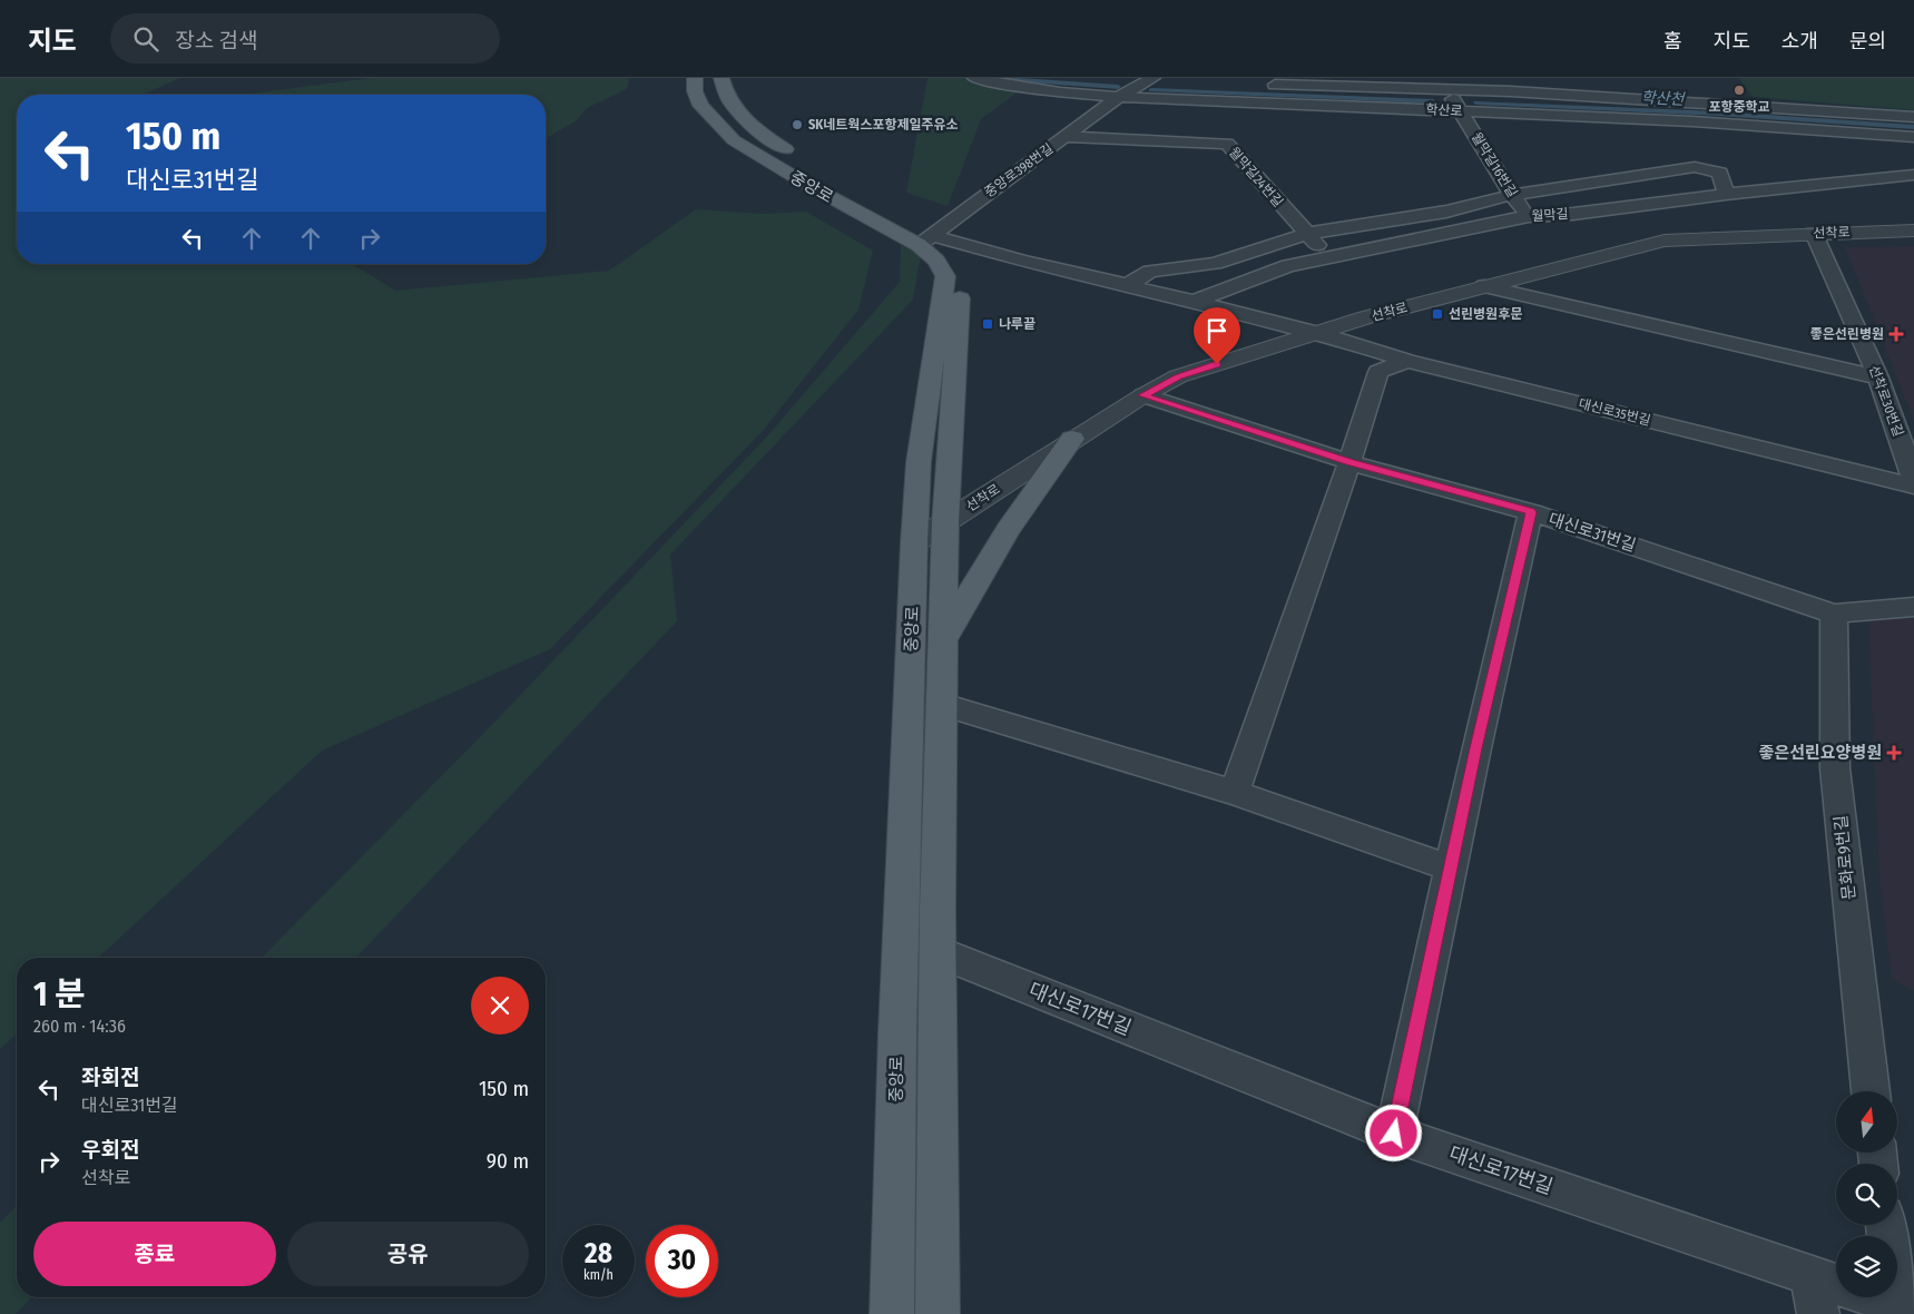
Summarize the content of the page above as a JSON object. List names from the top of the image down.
{
  "streets": {
    "main road": ["중앙로"],
    "street": [
      "학산로",
      "월막길16번길",
      "중앙로398번길",
      "월막길24번길",
      "월막길",
      "선착로",
      "선착로30번길",
      "대신로35번길",
      "대신로31번길",
      "문화로9번길",
      "대신로17번길"
    ]
  },
  "crossings": [
    ["학산로", "월막길16번길"],
    ["학산로", "중앙로398번길"],
    ["월막길16번길", "월막길"],
    ["중앙로398번길", "월막길24번길"],
    ["중앙로398번길", "중앙로"],
    ["중앙로398번길", "대신로35번길"],
    ["월막길24번길", "월막길"],
    ["중앙로", "선착로"],
    ["중앙로", "대신로35번길"],
    ["중앙로", "대신로17번길"],
    ["월막길", "대신로35번길"],
    ["선착로", "선착로30번길"],
    ["선착로", "대신로35번길"],
    ["선착로", "대신로31번길"],
    ["대신로31번길", "문화로9번길"]
  ],
  "water": ["학산천"],
  "places": {
    "other": ["포항중학교", "SK네트웍스포항제일주유소"],
    "transit": ["선린병원후문", "나루끝"],
    "health": ["좋은선린병원", "좋은선린요양병원"]
  },
  "north": "top",
  "page": {
    "header": "지도",
    "search": "장소 검색",
    "nav": [
      "홈",
      "지도",
      "소개",
      "문의"
    ],
    "turn": ["150 m", "대신로31번길"],
    "heading": ["1 분", "260 m · 14:36"],
    "list": [
      {
        "name": "좌회전",
        "note": "대신로31번길",
        "value": "150 m"
      },
      {
        "name": "우회전",
        "note": "선착로",
        "value": "90 m"
      }
    ],
    "buttons": ["종료", "공유"],
    "speed": "28 km/h",
    "limit": "30"
  }
}
